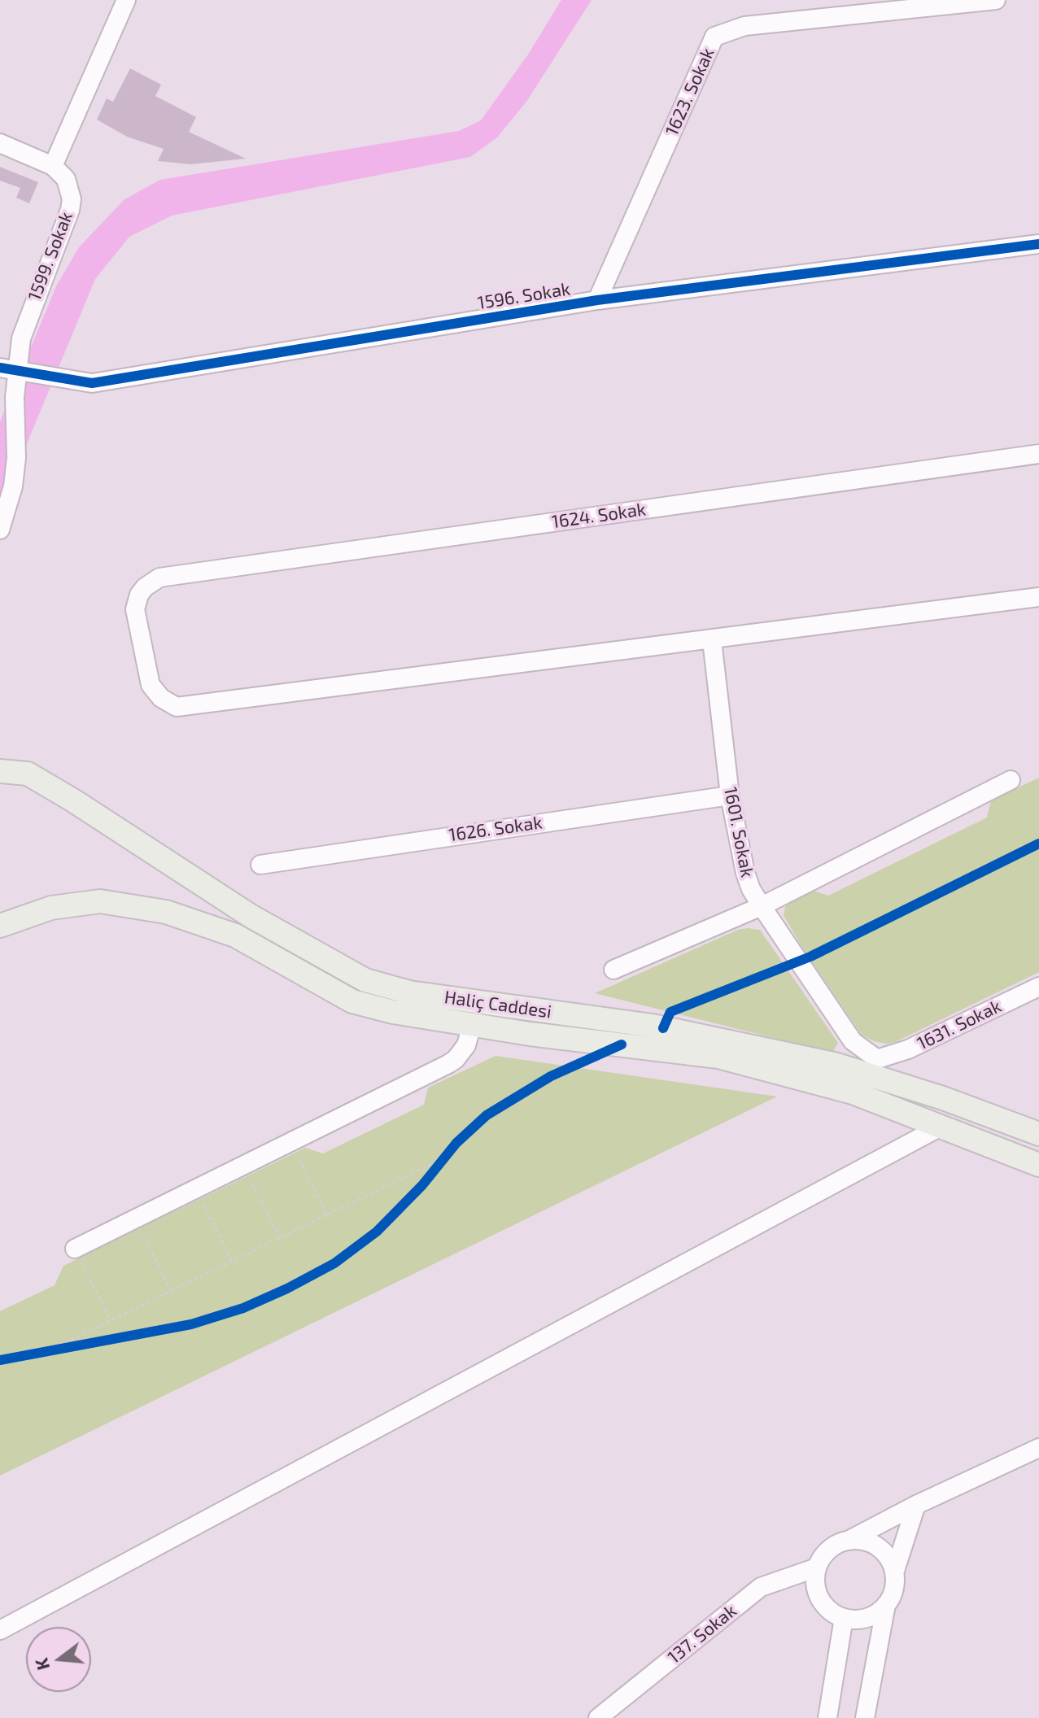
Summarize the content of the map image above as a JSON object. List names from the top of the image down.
{
  "streets": {
    "main road": ["Haliç Caddesi"],
    "street": [
      "1623. Sokak",
      "1599. Sokak",
      "1596. Sokak",
      "1624. Sokak",
      "1626. Sokak",
      "1601. Sokak",
      "1631. Sokak",
      "137. Sokak"
    ]
  },
  "crossings": [
    ["1623. Sokak", "1596. Sokak"],
    ["1599. Sokak", "1596. Sokak"],
    ["1624. Sokak", "1601. Sokak"],
    ["1626. Sokak", "1601. Sokak"],
    ["1601. Sokak", "Haliç Caddesi"],
    ["1601. Sokak", "1631. Sokak"],
    ["Haliç Caddesi", "1631. Sokak"]
  ],
  "north": "left"
}
